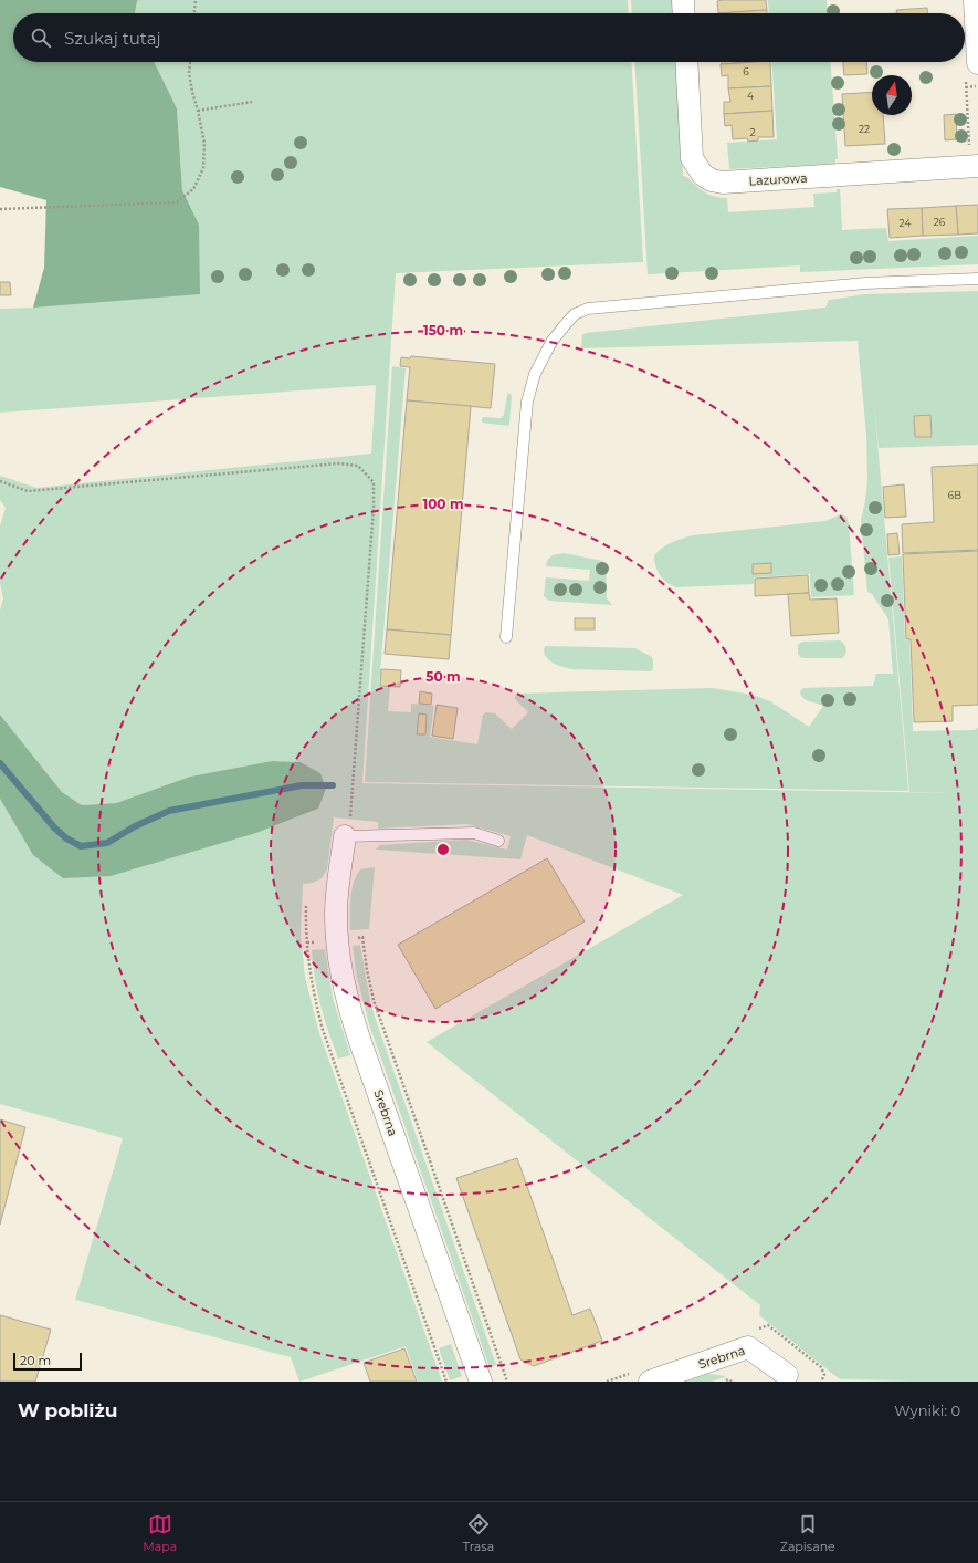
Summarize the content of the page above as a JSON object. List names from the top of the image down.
{
  "streets": {
    "street": ["Lazurowa", "Srebrna"]
  },
  "house_numbers": [
    "6",
    "4",
    "22",
    "2",
    "26",
    "24",
    "6B"
  ],
  "scale_bar": "20 m",
  "north": "top",
  "page": {
    "search": "Szukaj tutaj",
    "scale": "20 m",
    "heading": ["W pobliżu", "Wyniki: 0"],
    "nav": ["Mapa", "Trasa", "Zapisane"]
  },
  "rings": ["150 m", "100 m", "50 m"]
}
